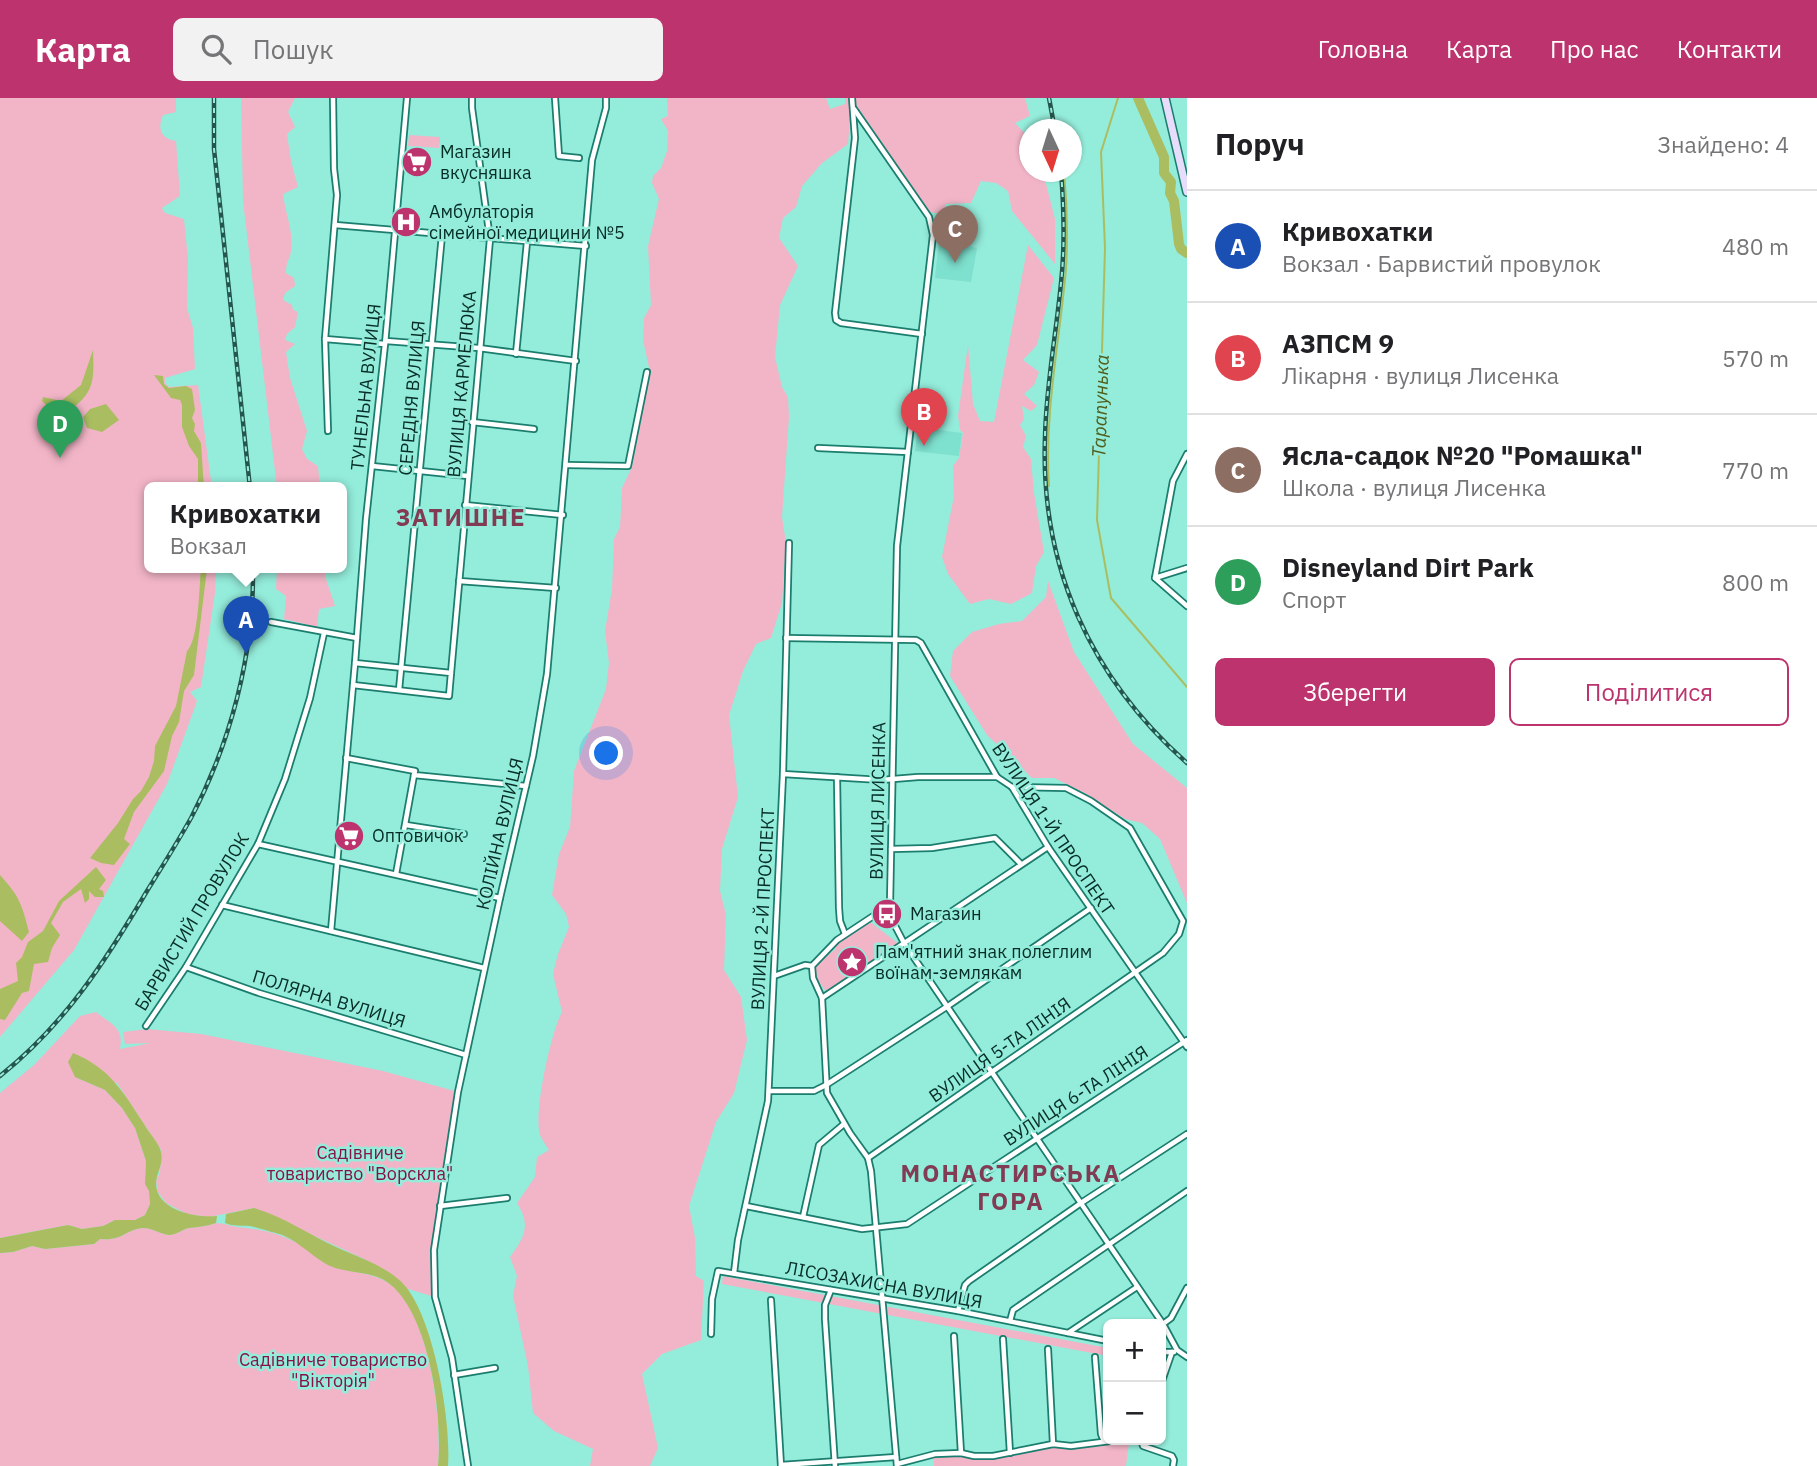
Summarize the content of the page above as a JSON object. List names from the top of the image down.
{
  "streets": {
    "street": [
      "ВУЛИЦЯ КАРМЕЛЮКА",
      "ТУНЕЛЬНА ВУЛИЦЯ",
      "СЕРЕДНЯ ВУЛИЦЯ",
      "ВУЛИЦЯ ЛИСЕНКА",
      "ВУЛИЦЯ 1-Й ПРОСПЕКТ",
      "КОЛІЙНА ВУЛИЦЯ",
      "ВУЛИЦЯ 2-Й ПРОСПЕКТ",
      "БАРВИСТИЙ ПРОВУЛОК",
      "ПОЛЯРНА ВУЛИЦЯ",
      "ВУЛИЦЯ 5-ТА ЛІНІЯ",
      "ВУЛИЦЯ 6-ТА ЛІНІЯ",
      "ЛІСОЗАХИСНА ВУЛИЦЯ"
    ]
  },
  "crossings": [
    ["ВУЛИЦЯ ЛИСЕНКА", "ВУЛИЦЯ 1-Й ПРОСПЕКТ"],
    ["ВУЛИЦЯ 1-Й ПРОСПЕКТ", "ВУЛИЦЯ 5-ТА ЛІНІЯ"],
    ["ВУЛИЦЯ 1-Й ПРОСПЕКТ", "ВУЛИЦЯ 6-ТА ЛІНІЯ"],
    ["КОЛІЙНА ВУЛИЦЯ", "ПОЛЯРНА ВУЛИЦЯ"],
    ["ВУЛИЦЯ 2-Й ПРОСПЕКТ", "ВУЛИЦЯ 6-ТА ЛІНІЯ"],
    ["ВУЛИЦЯ 2-Й ПРОСПЕКТ", "ЛІСОЗАХИСНА ВУЛИЦЯ"],
    ["БАРВИСТИЙ ПРОВУЛОК", "ПОЛЯРНА ВУЛИЦЯ"]
  ],
  "districts": ["ЗАТИШНЕ", "МОНАСТИРСЬКА ГОРА"],
  "water": ["Тарапунька"],
  "parks": ["Садівниче товариство \"Ворскла\"", "Садівниче товариство \"Вікторія\""],
  "places": {
    "supermarket": ["Магазин вкусняшка", "Оптовичок"],
    "hospital": ["Амбулаторія сімейної медицини №5"],
    "bus stop": ["Магазин"],
    "place": ["Пам'ятний знак полеглим воїнам-землякам"]
  },
  "north": "bottom",
  "page": {
    "header": "Карта",
    "search": "Пошук",
    "nav": [
      "Головна",
      "Карта",
      "Про нас",
      "Контакти"
    ],
    "heading": ["Поруч", "Знайдено: 4"],
    "list": [
      {
        "mark": "A",
        "name": "Кривохатки",
        "note": "Вокзал · Барвистий провулок",
        "value": "480 m"
      },
      {
        "mark": "B",
        "name": "АЗПСМ 9",
        "note": "Лікарня · вулиця Лисенка",
        "value": "570 m"
      },
      {
        "mark": "C",
        "name": "Ясла-садок №20 \"Ромашка\"",
        "note": "Школа · вулиця Лисенка",
        "value": "770 m"
      },
      {
        "mark": "D",
        "name": "Disneyland Dirt Park",
        "note": "Спорт",
        "value": "800 m"
      }
    ],
    "pins": [
      "C",
      "B",
      "D",
      "A"
    ],
    "popup": ["Кривохатки", "Вокзал"],
    "buttons": ["Зберегти", "Поділитися"],
    "map_buttons": ["+", "−"]
  }
}
